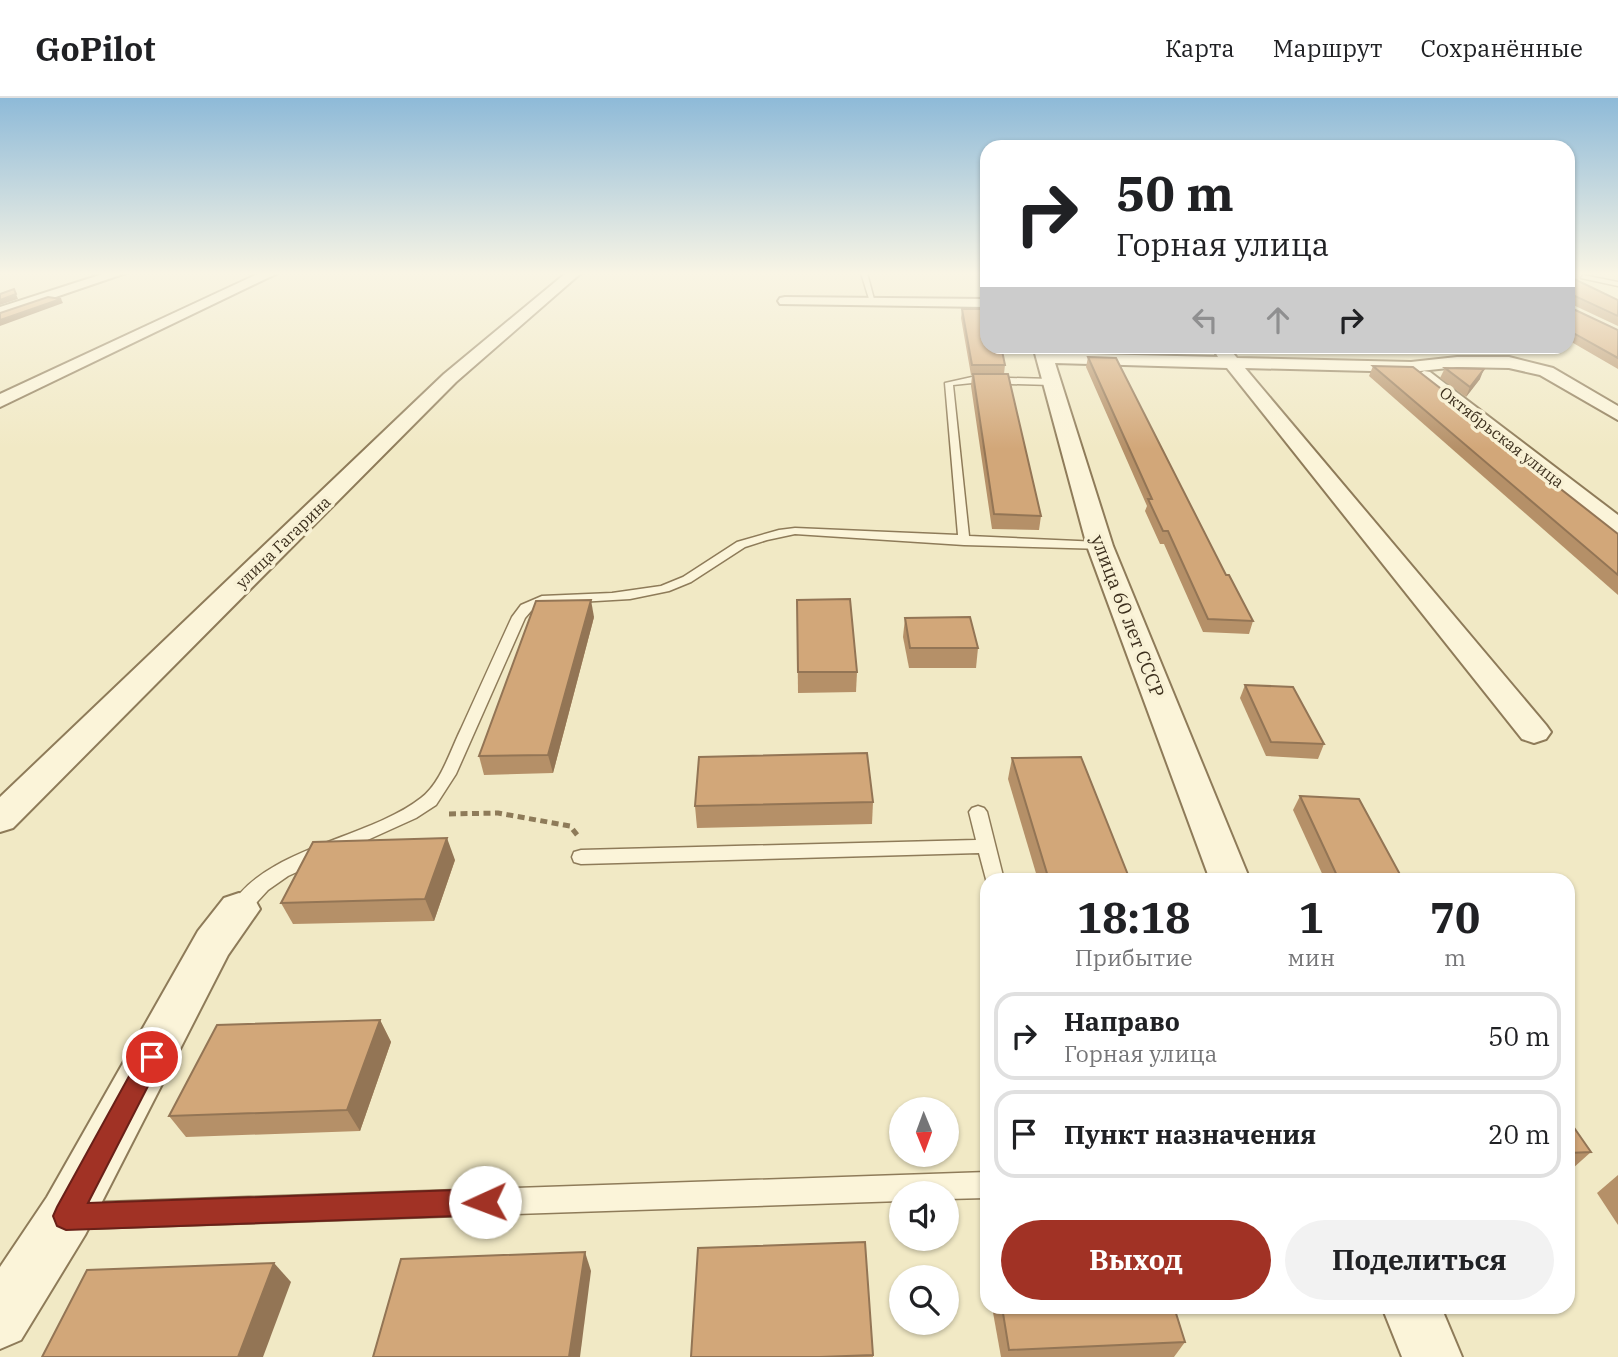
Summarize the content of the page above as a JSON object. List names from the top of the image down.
{
  "streets": {
    "street": ["Октябрьская улица", "улица Гагарина", "улица 60 лет СССР"]
  },
  "north": "bottom",
  "page": {
    "header": "GoPilot",
    "nav": ["Карта", "Маршрут", "Сохранённые"],
    "turn": ["50 m", "Горная улица"],
    "eta": [
      "18:18",
      "Прибытие",
      "1",
      "мин",
      "70",
      "m"
    ],
    "list": [
      {
        "name": "Направо",
        "note": "Горная улица",
        "value": "50 m"
      },
      {
        "name": "Пункт назначения",
        "value": "20 m"
      }
    ],
    "buttons": ["Выход", "Поделиться"]
  }
}
